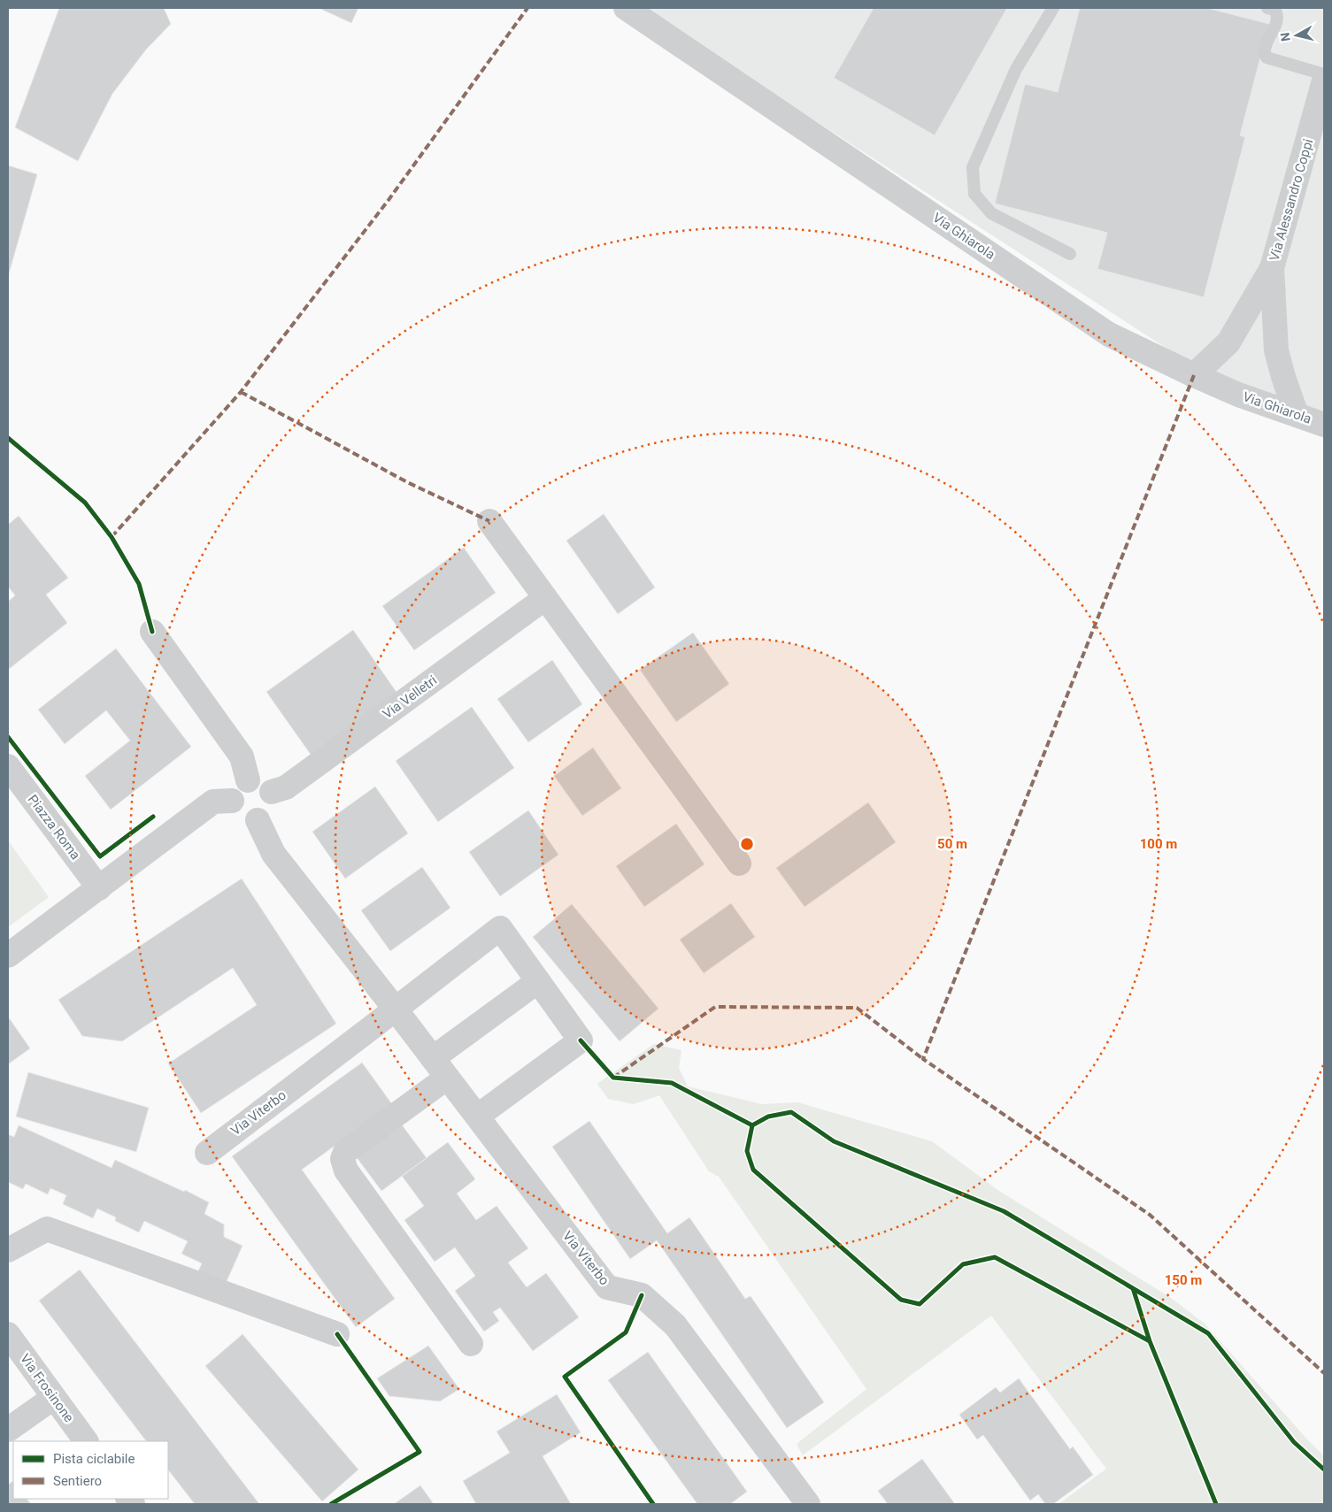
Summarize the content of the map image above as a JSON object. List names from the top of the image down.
{
  "streets": {
    "street": [
      "Via Alessandro Coppi",
      "Via Ghiarola",
      "Via Velletri",
      "Piazza Roma",
      "Via Viterbo",
      "Via Frosinone"
    ]
  },
  "crossings": [
    ["Via Alessandro Coppi", "Via Ghiarola"],
    ["Via Velletri", "Via Viterbo"]
  ],
  "legend": ["Pista ciclabile", "Sentiero"],
  "north": "left",
  "rings": ["50 m", "100 m", "150 m"]
}
